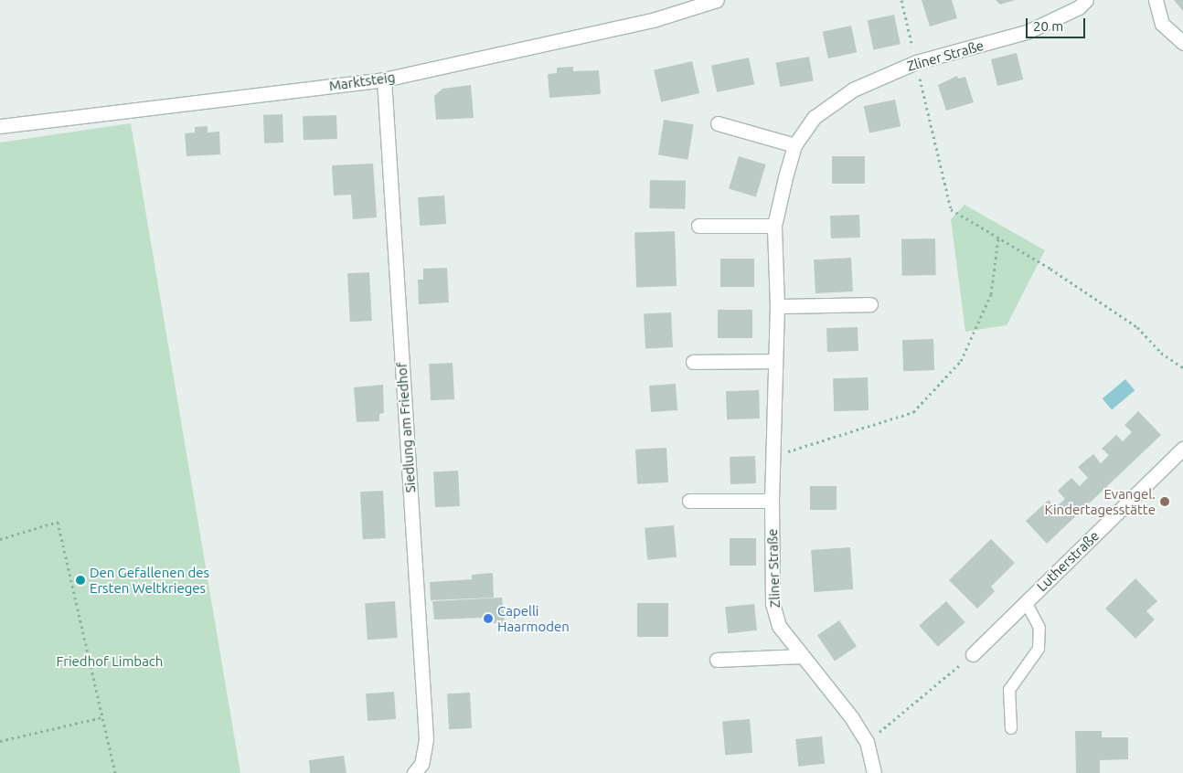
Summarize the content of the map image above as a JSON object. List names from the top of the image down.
{
  "streets": {
    "street": [
      "Zliner Straße",
      "Marktsteig",
      "Siedlung am Friedhof",
      "Lutherstraße"
    ]
  },
  "crossings": [
    ["Marktsteig", "Siedlung am Friedhof"]
  ],
  "parks": ["Friedhof Limbach"],
  "places": ["Evangel. Kindertagesstätte", "Den Gefallenen des Ersten Weltkrieges", "Capelli Haarmoden"],
  "scale_bar": "20 m"
}
